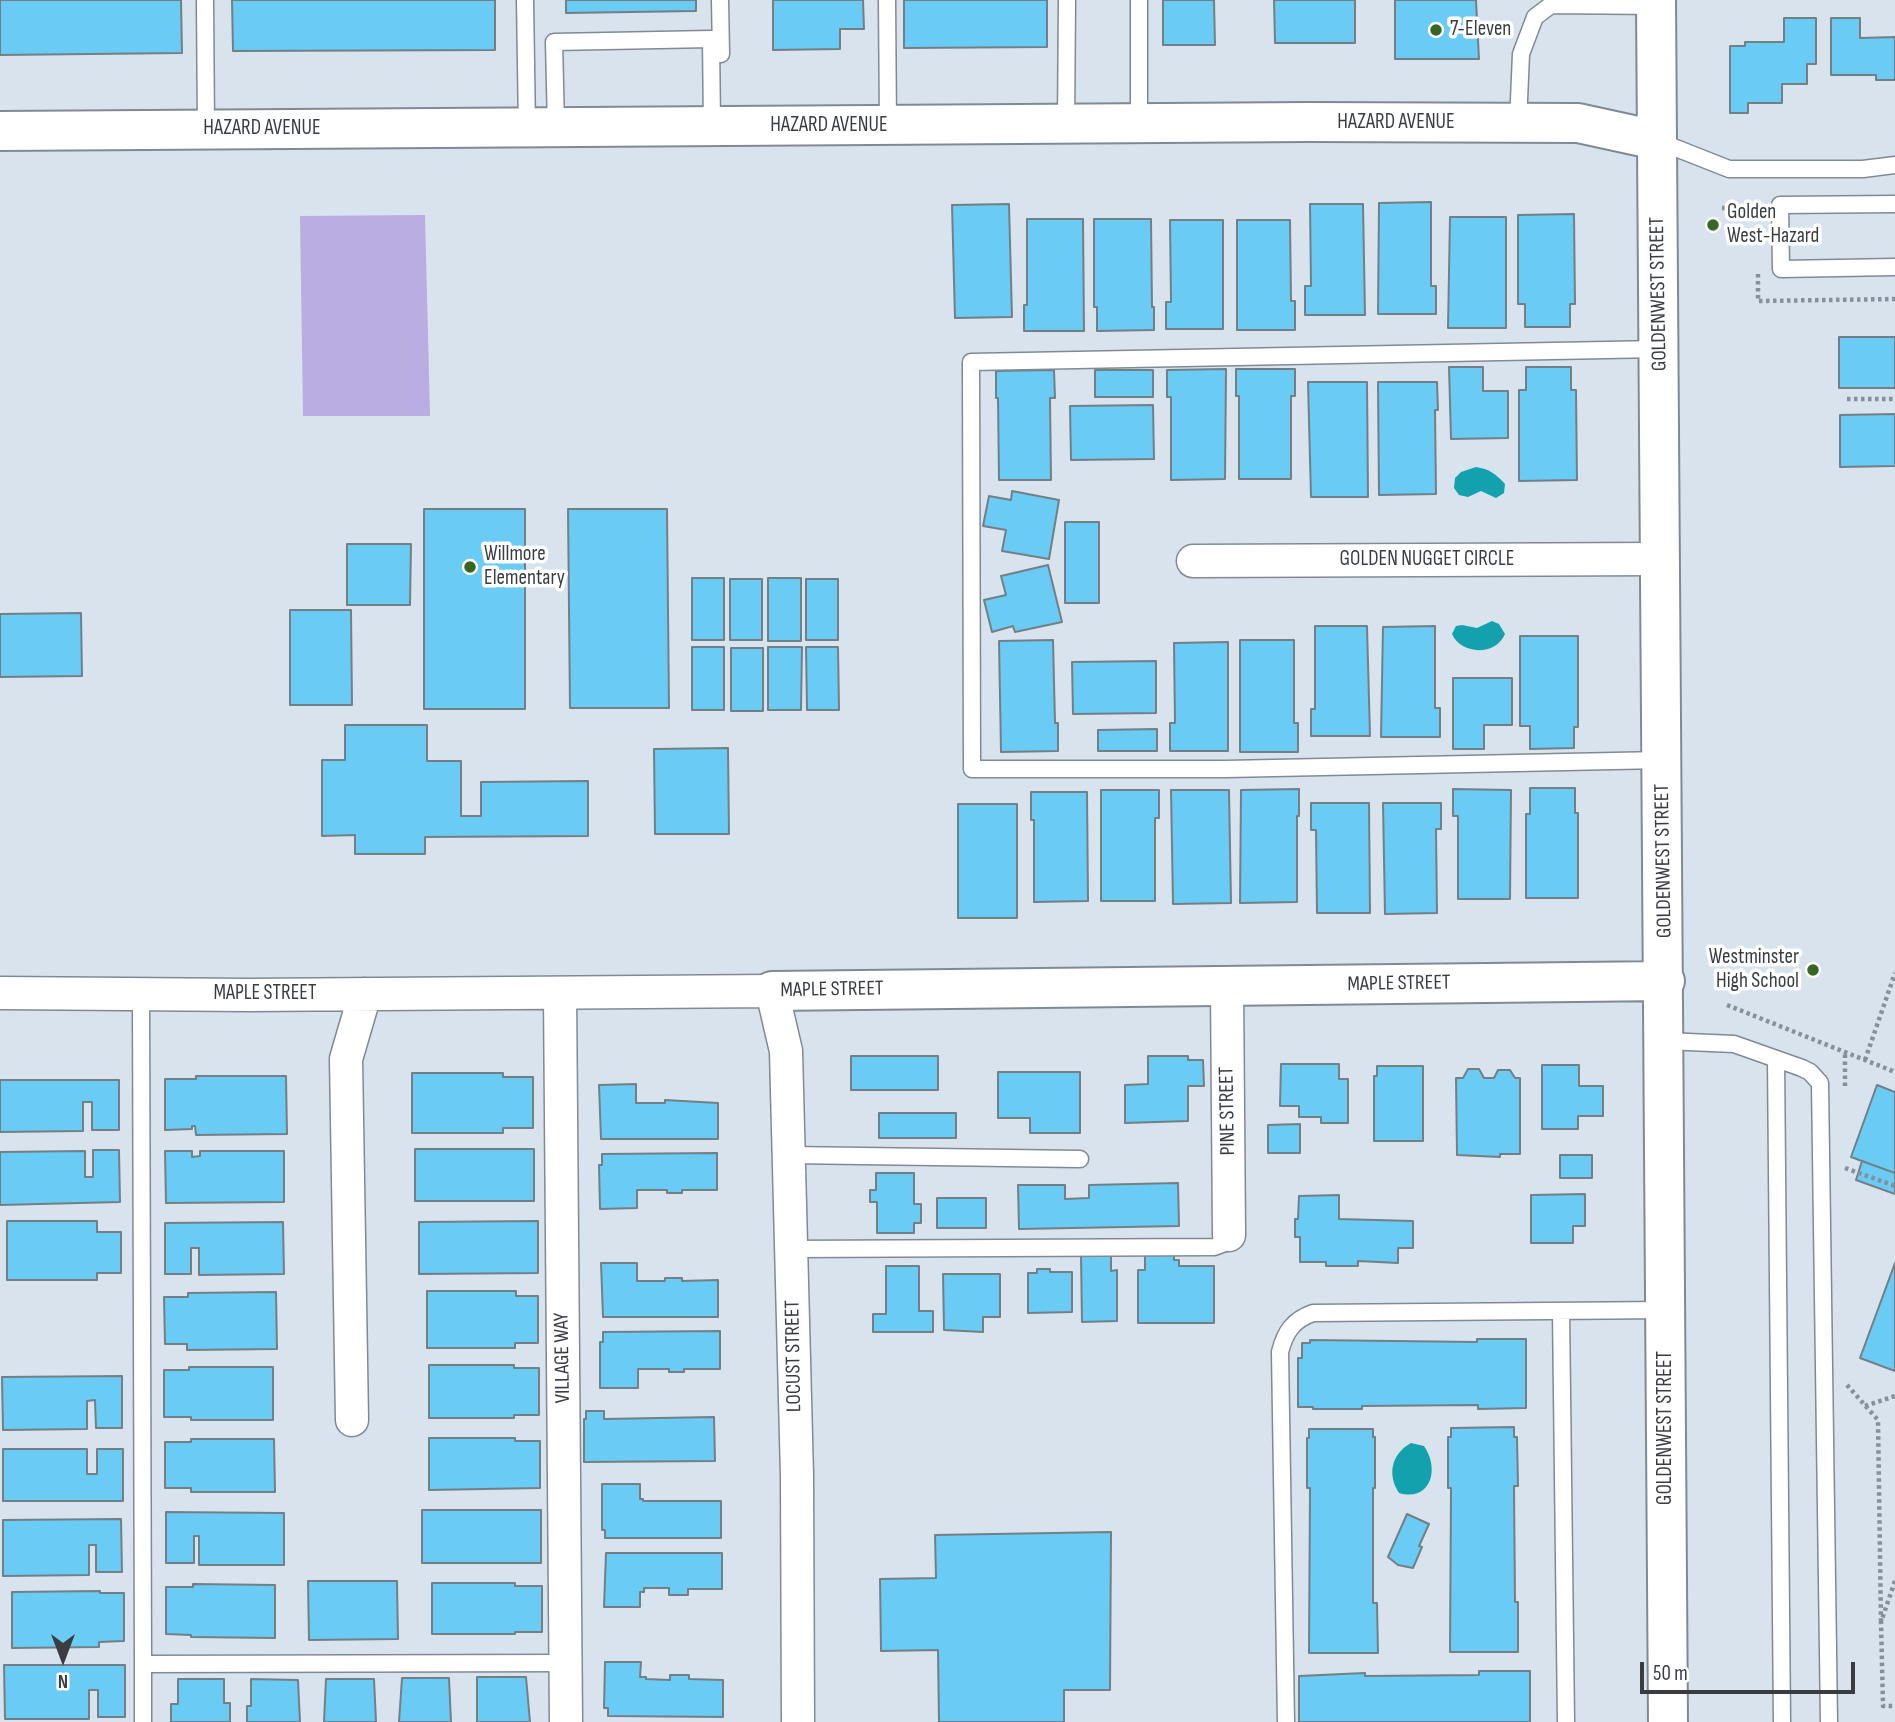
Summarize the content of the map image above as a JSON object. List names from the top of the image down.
{
  "streets": {
    "street": [
      "HAZARD AVENUE",
      "GOLDENWEST STREET",
      "GOLDEN NUGGET CIRCLE",
      "MAPLE STREET",
      "PINE STREET",
      "LOCUST STREET",
      "VILLAGE WAY"
    ]
  },
  "crossings": [
    ["HAZARD AVENUE", "GOLDENWEST STREET"],
    ["GOLDENWEST STREET", "GOLDEN NUGGET CIRCLE"],
    ["GOLDENWEST STREET", "MAPLE STREET"],
    ["MAPLE STREET", "PINE STREET"],
    ["MAPLE STREET", "LOCUST STREET"],
    ["MAPLE STREET", "VILLAGE WAY"]
  ],
  "places": [
    "7-Eleven",
    "Golden West-Hazard",
    "Willmore Elementary",
    "Westminster High School"
  ],
  "scale_bar": "50 m",
  "north": "bottom"
}
